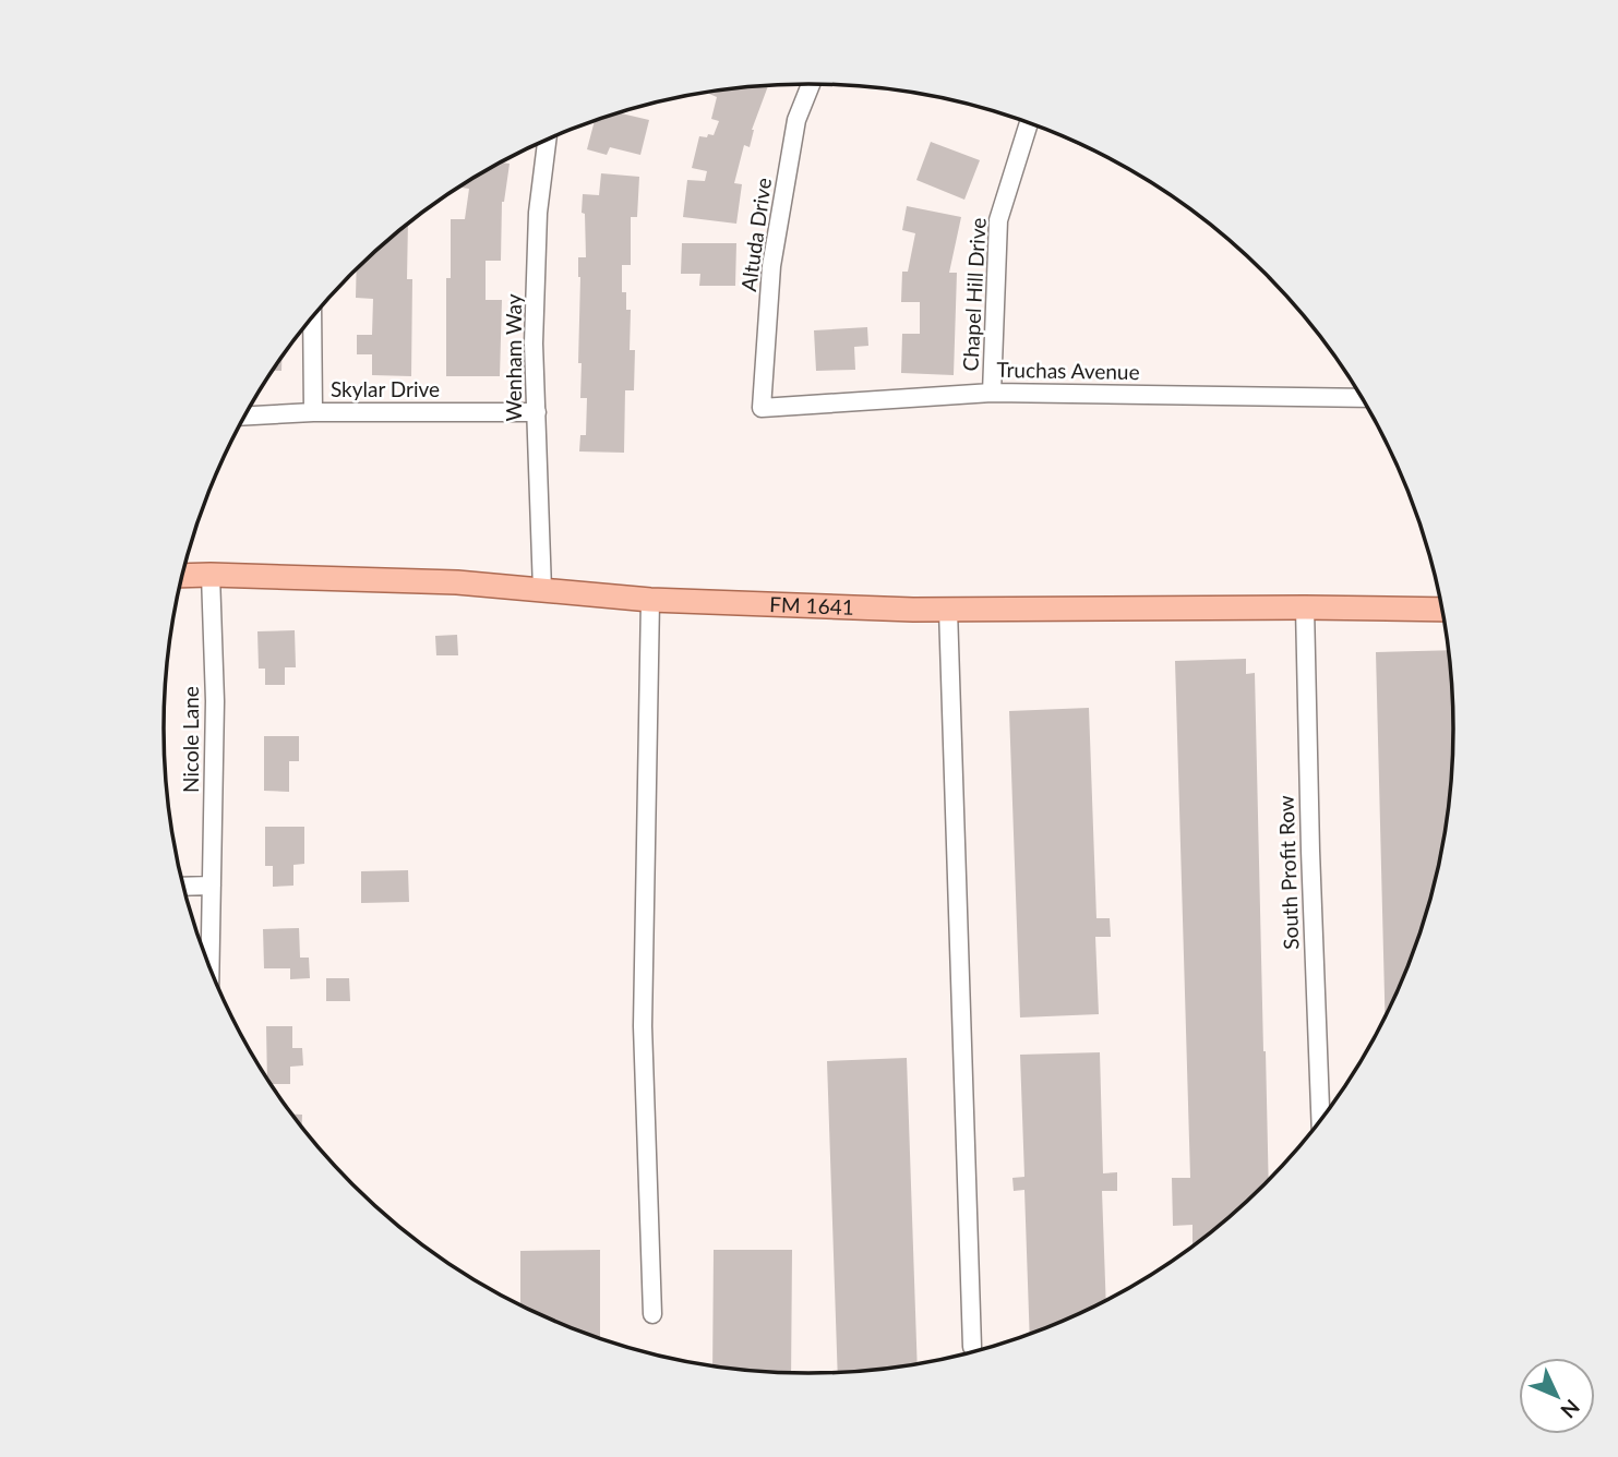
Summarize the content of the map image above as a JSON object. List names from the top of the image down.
{
  "streets": {
    "main road": ["FM 1641"],
    "street": [
      "Altuda Drive",
      "Chapel Hill Drive",
      "Wenham Way",
      "Truchas Avenue",
      "Skylar Drive",
      "Nicole Lane",
      "South Profit Row"
    ]
  },
  "crossings": [
    ["Altuda Drive", "Truchas Avenue"],
    ["Chapel Hill Drive", "Truchas Avenue"],
    ["Wenham Way", "Skylar Drive"],
    ["Wenham Way", "FM 1641"],
    ["FM 1641", "Nicole Lane"],
    ["FM 1641", "South Profit Row"]
  ],
  "north": "bottom right"
}
